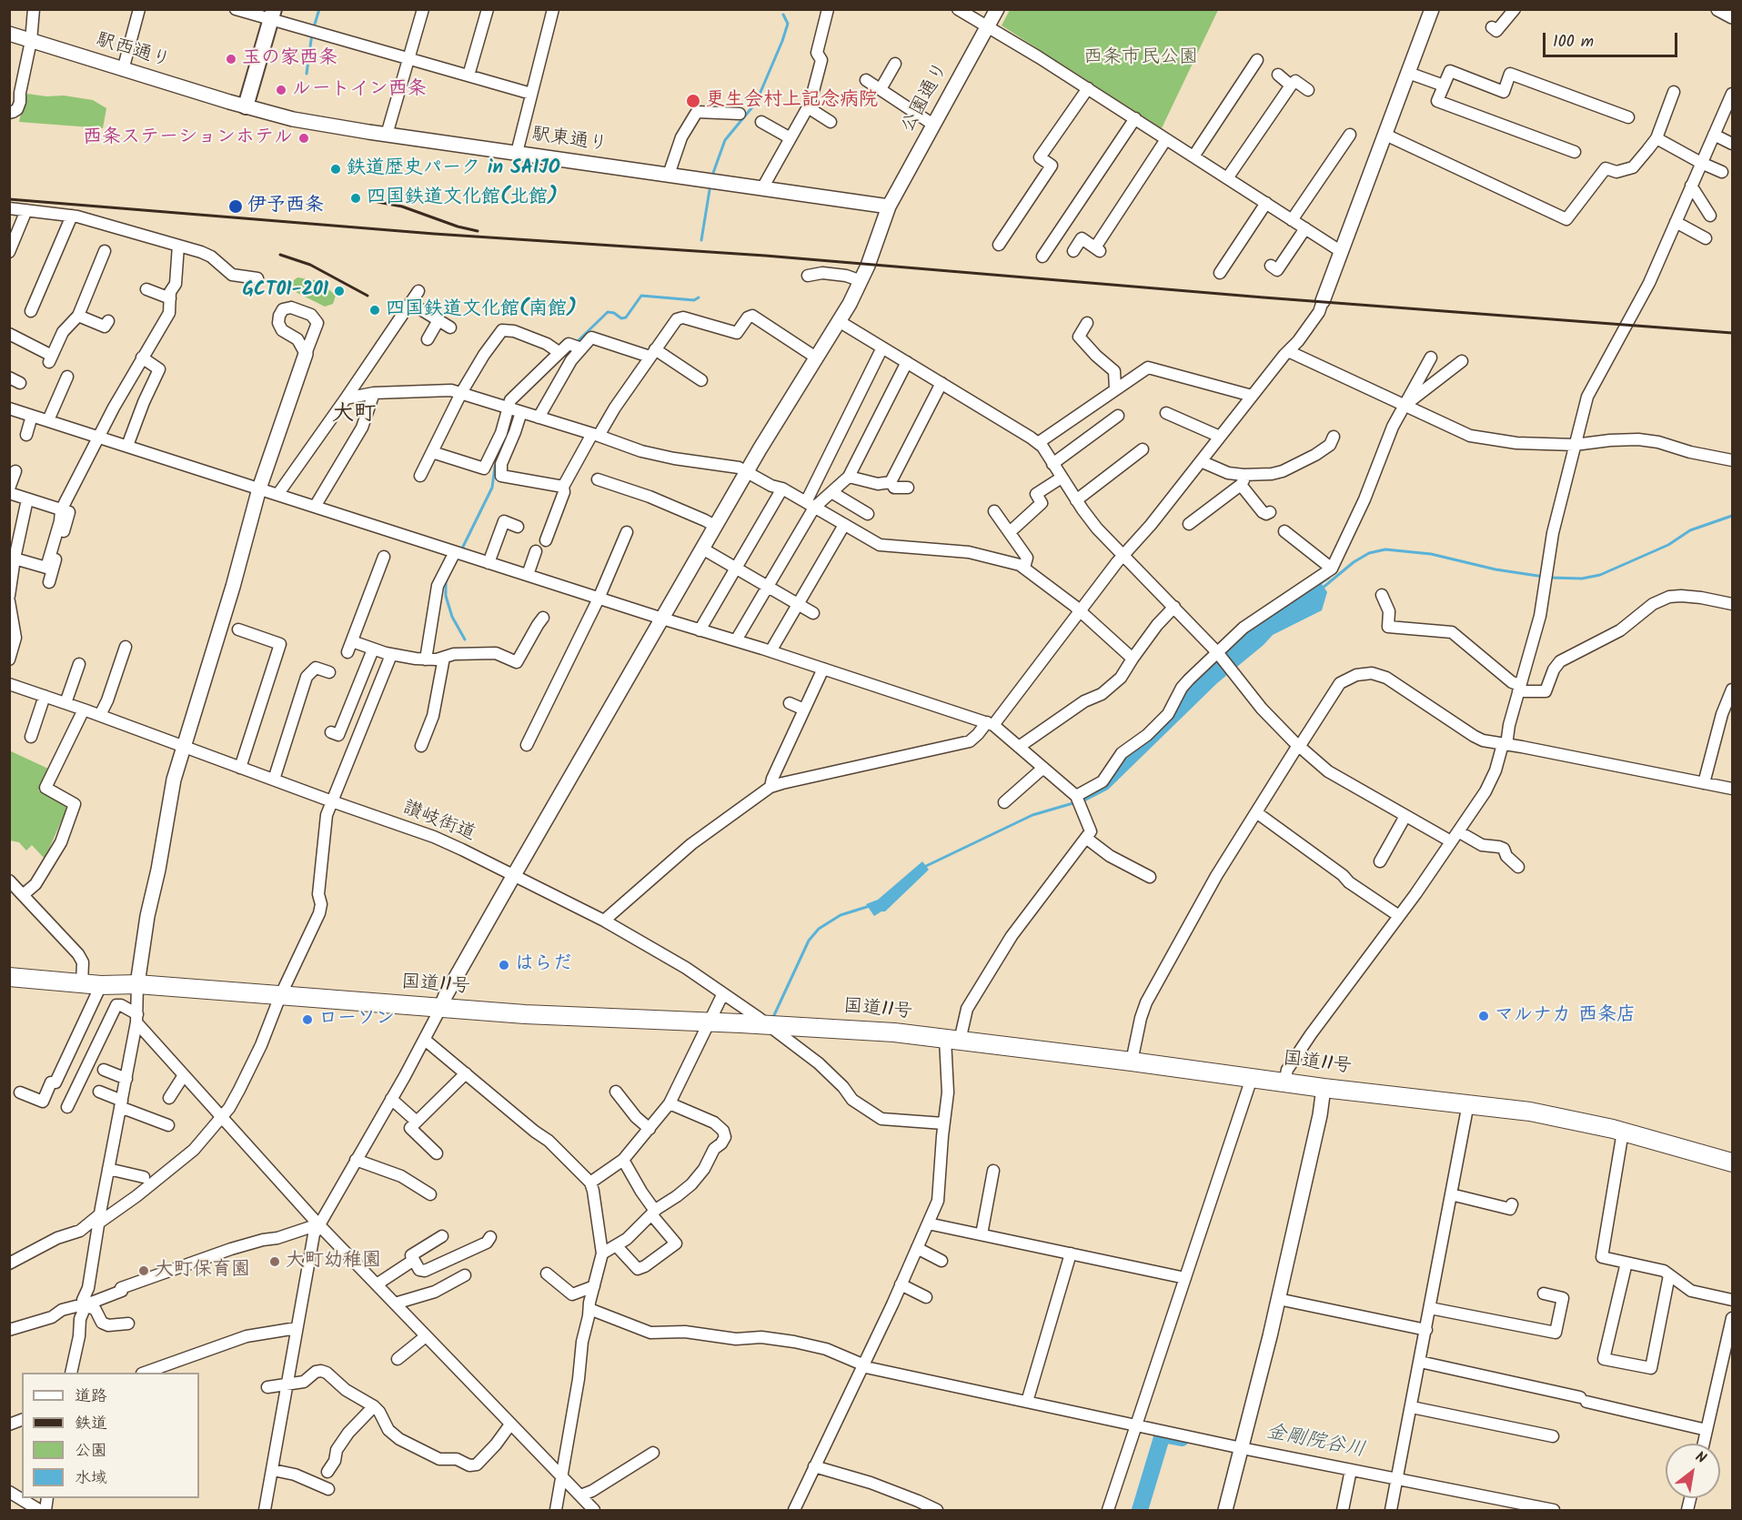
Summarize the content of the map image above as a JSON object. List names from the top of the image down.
{
  "streets": {
    "highway": ["国道11号"],
    "street": [
      "駅西通り",
      "公園通り",
      "駅東通り",
      "讃岐街道"
    ]
  },
  "crossings": [
    ["駅西通り", "駅東通り"],
    ["公園通り", "駅東通り"],
    ["公園通り", "讃岐街道"],
    ["公園通り", "国道11号"],
    ["讃岐街道", "国道11号"]
  ],
  "districts": ["大町"],
  "water": ["金剛院谷川"],
  "parks": ["西条市民公園"],
  "places": [
    "玉の家西条",
    "ルートイン西条",
    "更生会村上記念病院",
    "西条ステーションホテル",
    "鉄道歴史パーク in SAIJO",
    "四国鉄道文化館(北館)",
    "伊予西条",
    "GCT01-201",
    "四国鉄道文化館(南館)",
    "はらだ",
    "マルナカ 西条店",
    "ローソン",
    "大町幼稚園",
    "大町保育園"
  ],
  "legend": [
    "道路",
    "鉄道",
    "公園",
    "水域"
  ],
  "scale_bar": "100 m",
  "north": "top right"
}
